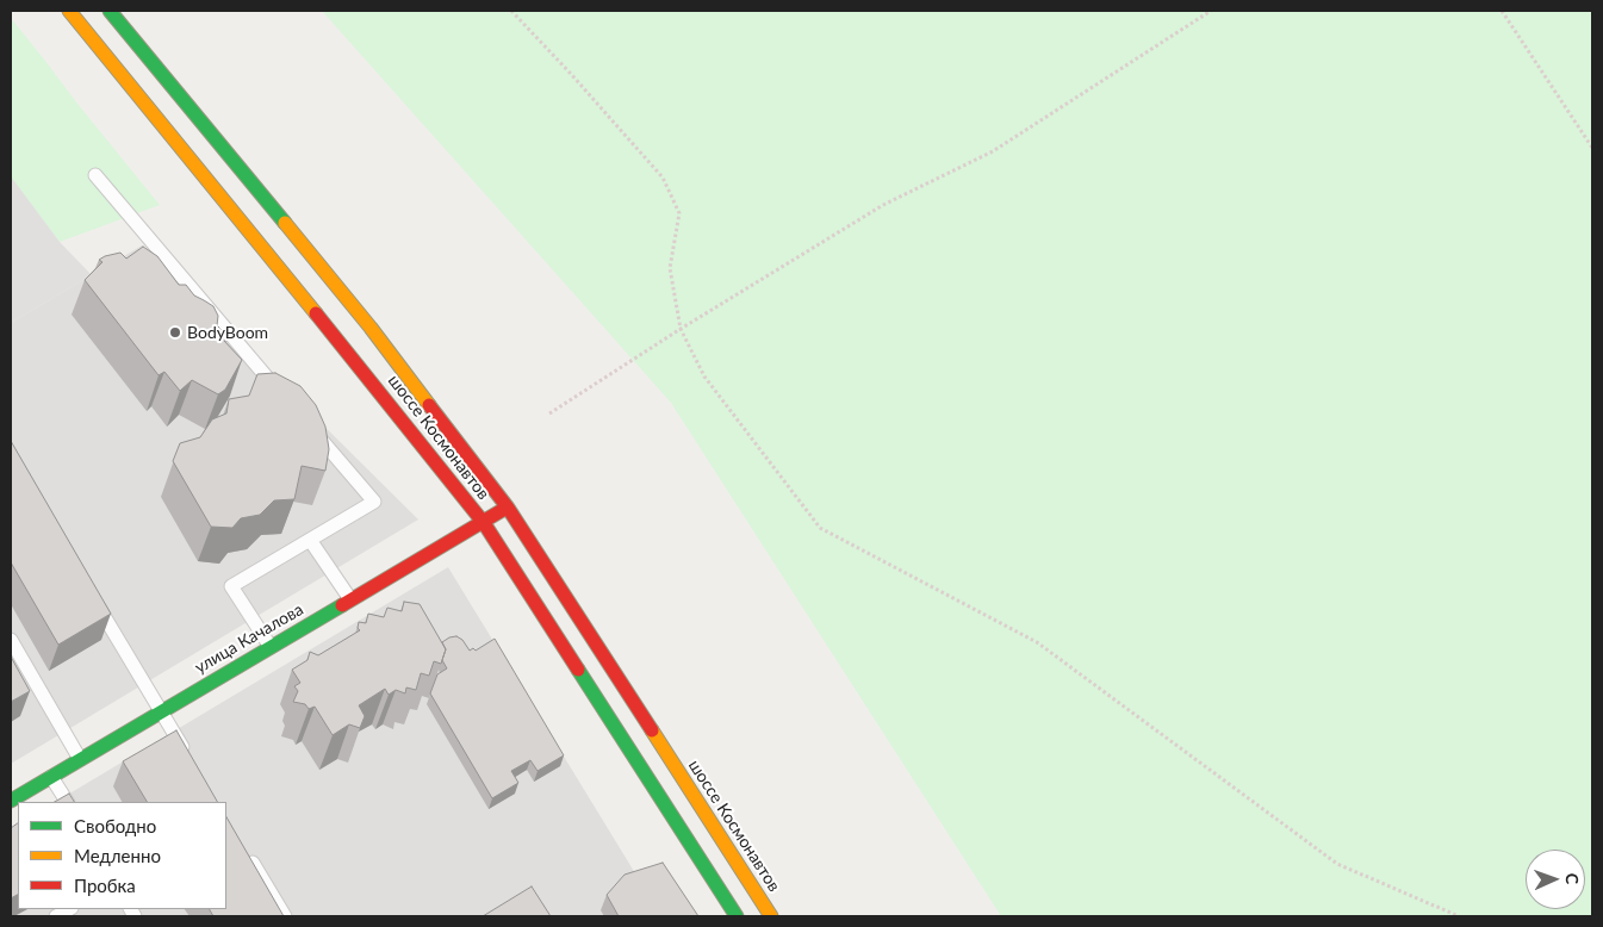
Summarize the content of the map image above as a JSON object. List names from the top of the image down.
{
  "streets": {
    "main road": ["шоссе Космонавтов", "улица Качалова"]
  },
  "crossings": [
    ["шоссе Космонавтов", "улица Качалова"]
  ],
  "places": ["BodyBoom"],
  "legend": ["Свободно", "Медленно", "Пробка"],
  "north": "right"
}
